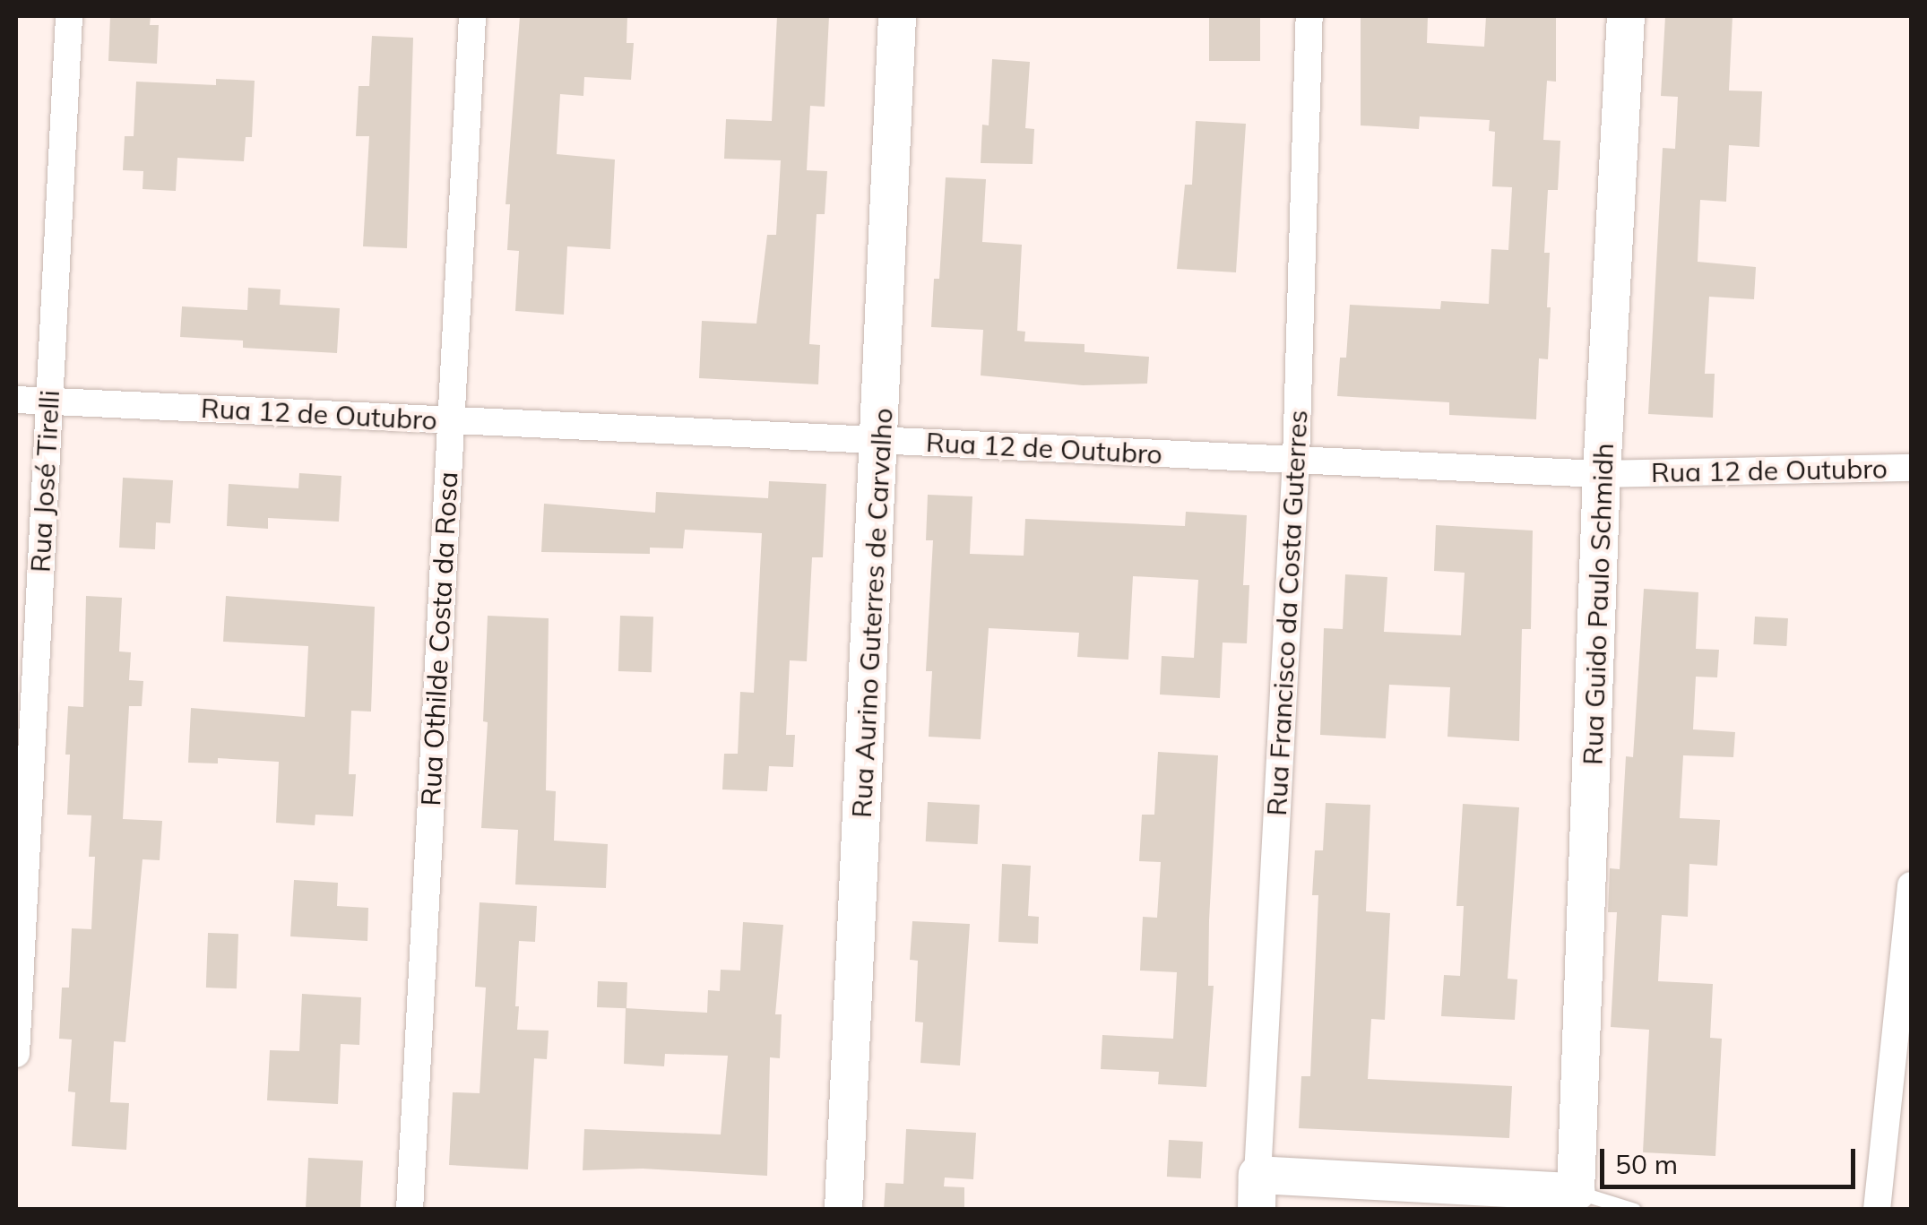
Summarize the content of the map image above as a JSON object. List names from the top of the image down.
{
  "streets": {
    "street": [
      "Rua 12 de Outubro",
      "Rua José Tirelli",
      "Rua Guido Paulo Schmidh",
      "Rua Aurino Guterres de Carvalho",
      "Rua Francisco da Costa Guterres",
      "Rua Othilde Costa da Rosa"
    ]
  },
  "crossings": [
    ["Rua 12 de Outubro", "Rua José Tirelli"],
    ["Rua 12 de Outubro", "Rua Guido Paulo Schmidh"],
    ["Rua 12 de Outubro", "Rua Aurino Guterres de Carvalho"],
    ["Rua 12 de Outubro", "Rua Francisco da Costa Guterres"],
    ["Rua 12 de Outubro", "Rua Othilde Costa da Rosa"]
  ],
  "scale_bar": "50 m"
}
